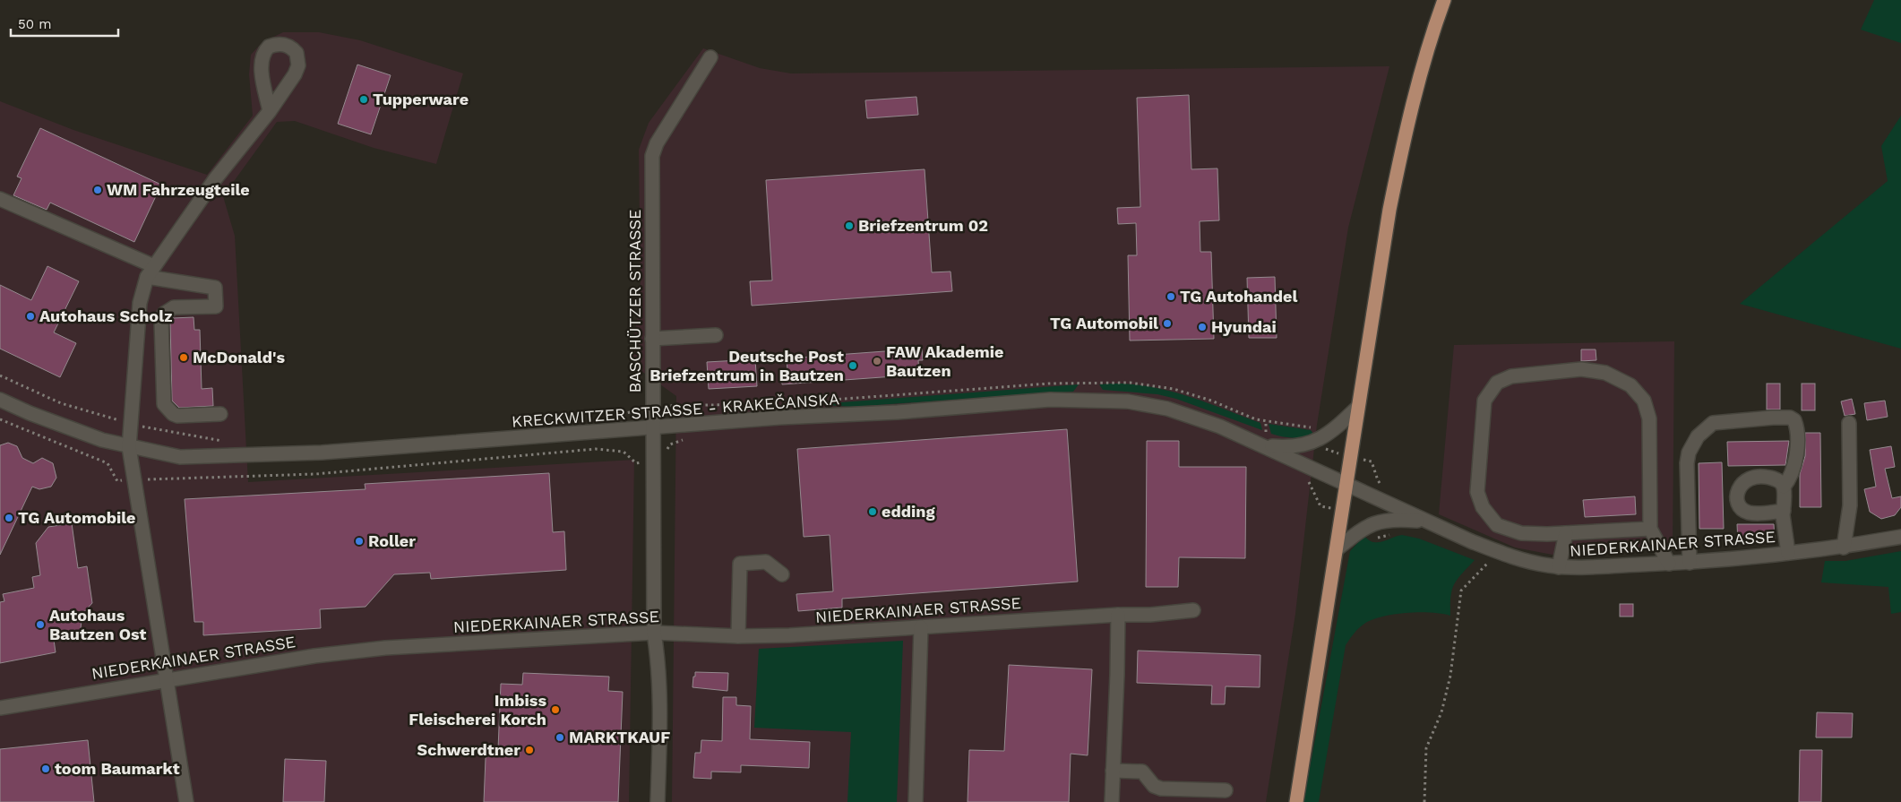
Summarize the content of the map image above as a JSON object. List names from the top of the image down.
{
  "streets": {
    "street": ["BASCHÜTZER STRASSE", "KRECKWITZER STRASSE - KRAKEČANSKA", "NIEDERKAINAER STRASSE"]
  },
  "crossings": [
    ["BASCHÜTZER STRASSE", "KRECKWITZER STRASSE - KRAKEČANSKA"],
    ["BASCHÜTZER STRASSE", "NIEDERKAINAER STRASSE"],
    ["KRECKWITZER STRASSE - KRAKEČANSKA", "NIEDERKAINAER STRASSE"]
  ],
  "places": [
    "Tupperware",
    "WM Fahrzeugteile",
    "Briefzentrum 02",
    "TG Autohandel",
    "Autohaus Scholz",
    "TG Automobil",
    "Hyundai",
    "McDonald's",
    "FAW Akademie Bautzen",
    "Deutsche Post Briefzentrum in Bautzen",
    "edding",
    "TG Automobile",
    "Roller",
    "Autohaus Bautzen Ost",
    "Imbiss Fleischerei Korch",
    "MARKTKAUF",
    "Schwerdtner",
    "toom Baumarkt"
  ],
  "scale_bar": "50 m"
}
